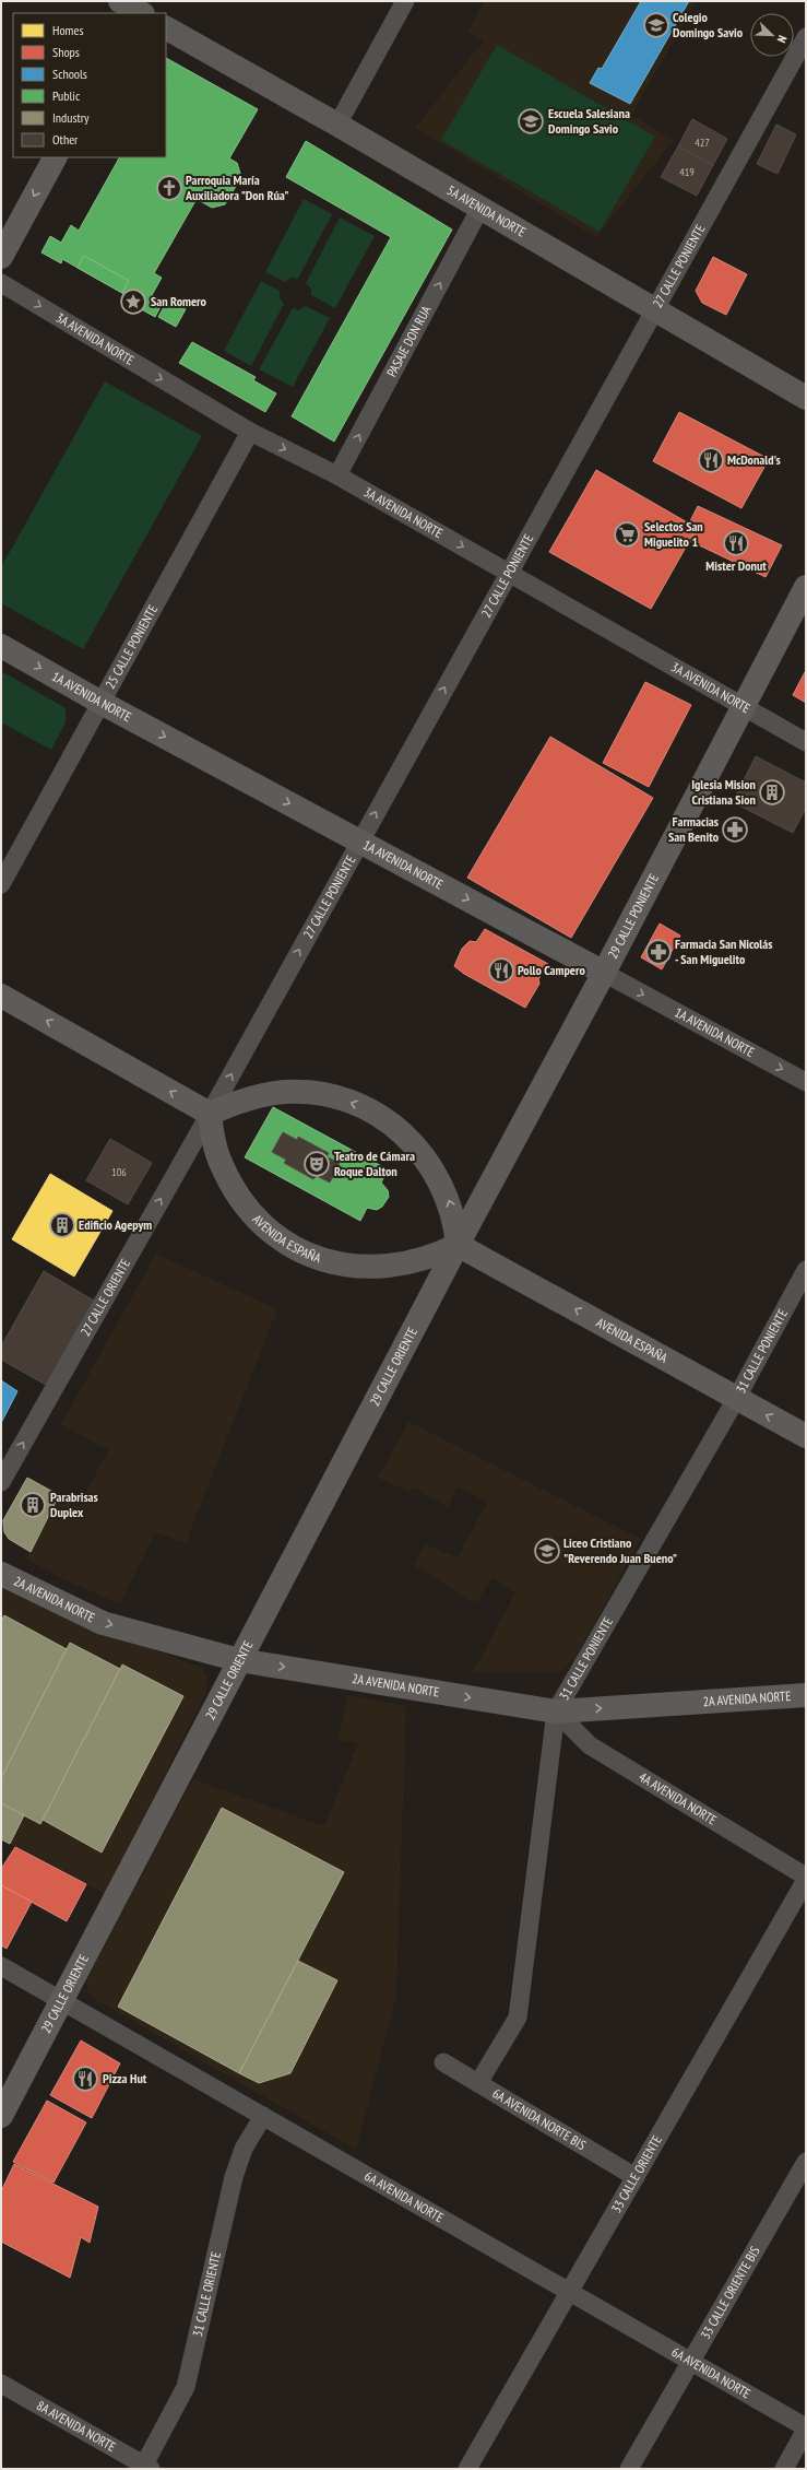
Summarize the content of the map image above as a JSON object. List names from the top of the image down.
{
  "streets": {
    "main road": ["5A AVENIDA NORTE"],
    "street": [
      "27 CALLE PONIENTE",
      "3A AVENIDA NORTE",
      "PASAJE DON RUA",
      "25 CALLE PONIENTE",
      "1A AVENIDA NORTE",
      "29 CALLE PONIENTE",
      "AVENIDA ESPAÑA",
      "27 CALLE ORIENTE",
      "31 CALLE PONIENTE",
      "29 CALLE ORIENTE",
      "2A AVENIDA NORTE",
      "4A AVENIDA NORTE",
      "6A AVENIDA NORTE BIS",
      "33 CALLE ORIENTE",
      "6A AVENIDA NORTE",
      "33 CALLE ORIENTE BIS",
      "31 CALLE ORIENTE",
      "8A AVENIDA NORTE"
    ]
  },
  "crossings": [
    ["5A AVENIDA NORTE", "27 CALLE PONIENTE"],
    ["5A AVENIDA NORTE", "PASAJE DON RUA"],
    ["27 CALLE PONIENTE", "3A AVENIDA NORTE"],
    ["27 CALLE PONIENTE", "1A AVENIDA NORTE"],
    ["27 CALLE PONIENTE", "AVENIDA ESPAÑA"],
    ["27 CALLE PONIENTE", "27 CALLE ORIENTE"],
    ["3A AVENIDA NORTE", "PASAJE DON RUA"],
    ["3A AVENIDA NORTE", "25 CALLE PONIENTE"],
    ["3A AVENIDA NORTE", "29 CALLE PONIENTE"],
    ["25 CALLE PONIENTE", "1A AVENIDA NORTE"],
    ["1A AVENIDA NORTE", "29 CALLE PONIENTE"],
    ["29 CALLE PONIENTE", "AVENIDA ESPAÑA"],
    ["29 CALLE PONIENTE", "29 CALLE ORIENTE"],
    ["AVENIDA ESPAÑA", "27 CALLE ORIENTE"],
    ["AVENIDA ESPAÑA", "31 CALLE PONIENTE"],
    ["AVENIDA ESPAÑA", "29 CALLE ORIENTE"],
    ["31 CALLE PONIENTE", "2A AVENIDA NORTE"],
    ["31 CALLE PONIENTE", "4A AVENIDA NORTE"],
    ["31 CALLE PONIENTE", "6A AVENIDA NORTE BIS"],
    ["29 CALLE ORIENTE", "2A AVENIDA NORTE"],
    ["29 CALLE ORIENTE", "6A AVENIDA NORTE"],
    ["2A AVENIDA NORTE", "4A AVENIDA NORTE"],
    ["4A AVENIDA NORTE", "33 CALLE ORIENTE"],
    ["6A AVENIDA NORTE BIS", "33 CALLE ORIENTE"],
    ["33 CALLE ORIENTE", "6A AVENIDA NORTE"],
    ["6A AVENIDA NORTE", "33 CALLE ORIENTE BIS"],
    ["6A AVENIDA NORTE", "31 CALLE ORIENTE"],
    ["31 CALLE ORIENTE", "8A AVENIDA NORTE"]
  ],
  "one_way": [
    "27 CALLE PONIENTE",
    "3A AVENIDA NORTE",
    "PASAJE DON RUA",
    "1A AVENIDA NORTE",
    "AVENIDA ESPAÑA",
    "27 CALLE ORIENTE",
    "2A AVENIDA NORTE"
  ],
  "places": {
    "school or university": ["Colegio Domingo Savio", "Escuela Salesiana Domingo Savio", "Liceo Cristiano \"Reverendo Juan Bueno\""],
    "church": ["Parroquia María Auxiliadora \"Don Rúa\""],
    "place": ["San Romero"],
    "restaurant": [
      "McDonald's",
      "Mister Donut",
      "Pollo Campero",
      "Pizza Hut"
    ],
    "supermarket": ["Selectos San Miguelito 1"],
    "building": ["Iglesia Mision Cristiana Sion", "Edificio Agepym", "Parabrisas Duplex"],
    "pharmacy": ["Farmacias San Benito", "Farmacia San Nicolás - San Miguelito"],
    "theatre": ["Teatro de Cámara Roque Dalton"]
  },
  "house_numbers": ["427", "419", "106"],
  "legend": [
    "Homes",
    "Shops",
    "Schools",
    "Public",
    "Industry",
    "Other"
  ],
  "north": "bottom right"
}
